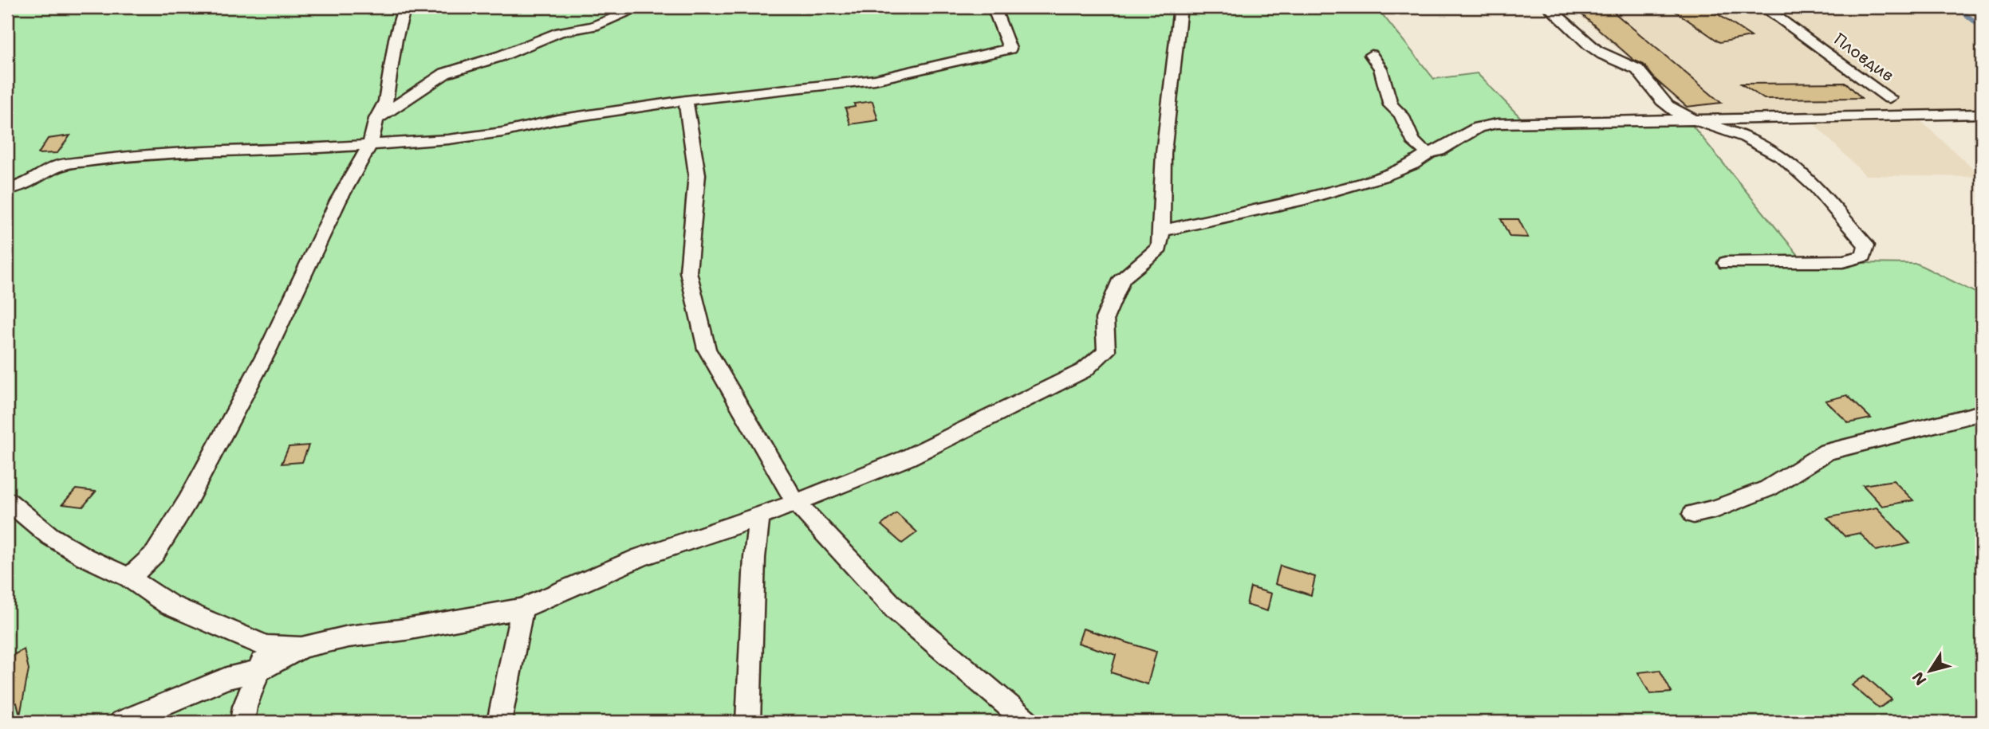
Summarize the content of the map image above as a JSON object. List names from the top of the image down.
{
  "streets": {
    "street": ["Пловдив"]
  },
  "north": "bottom left"
}
